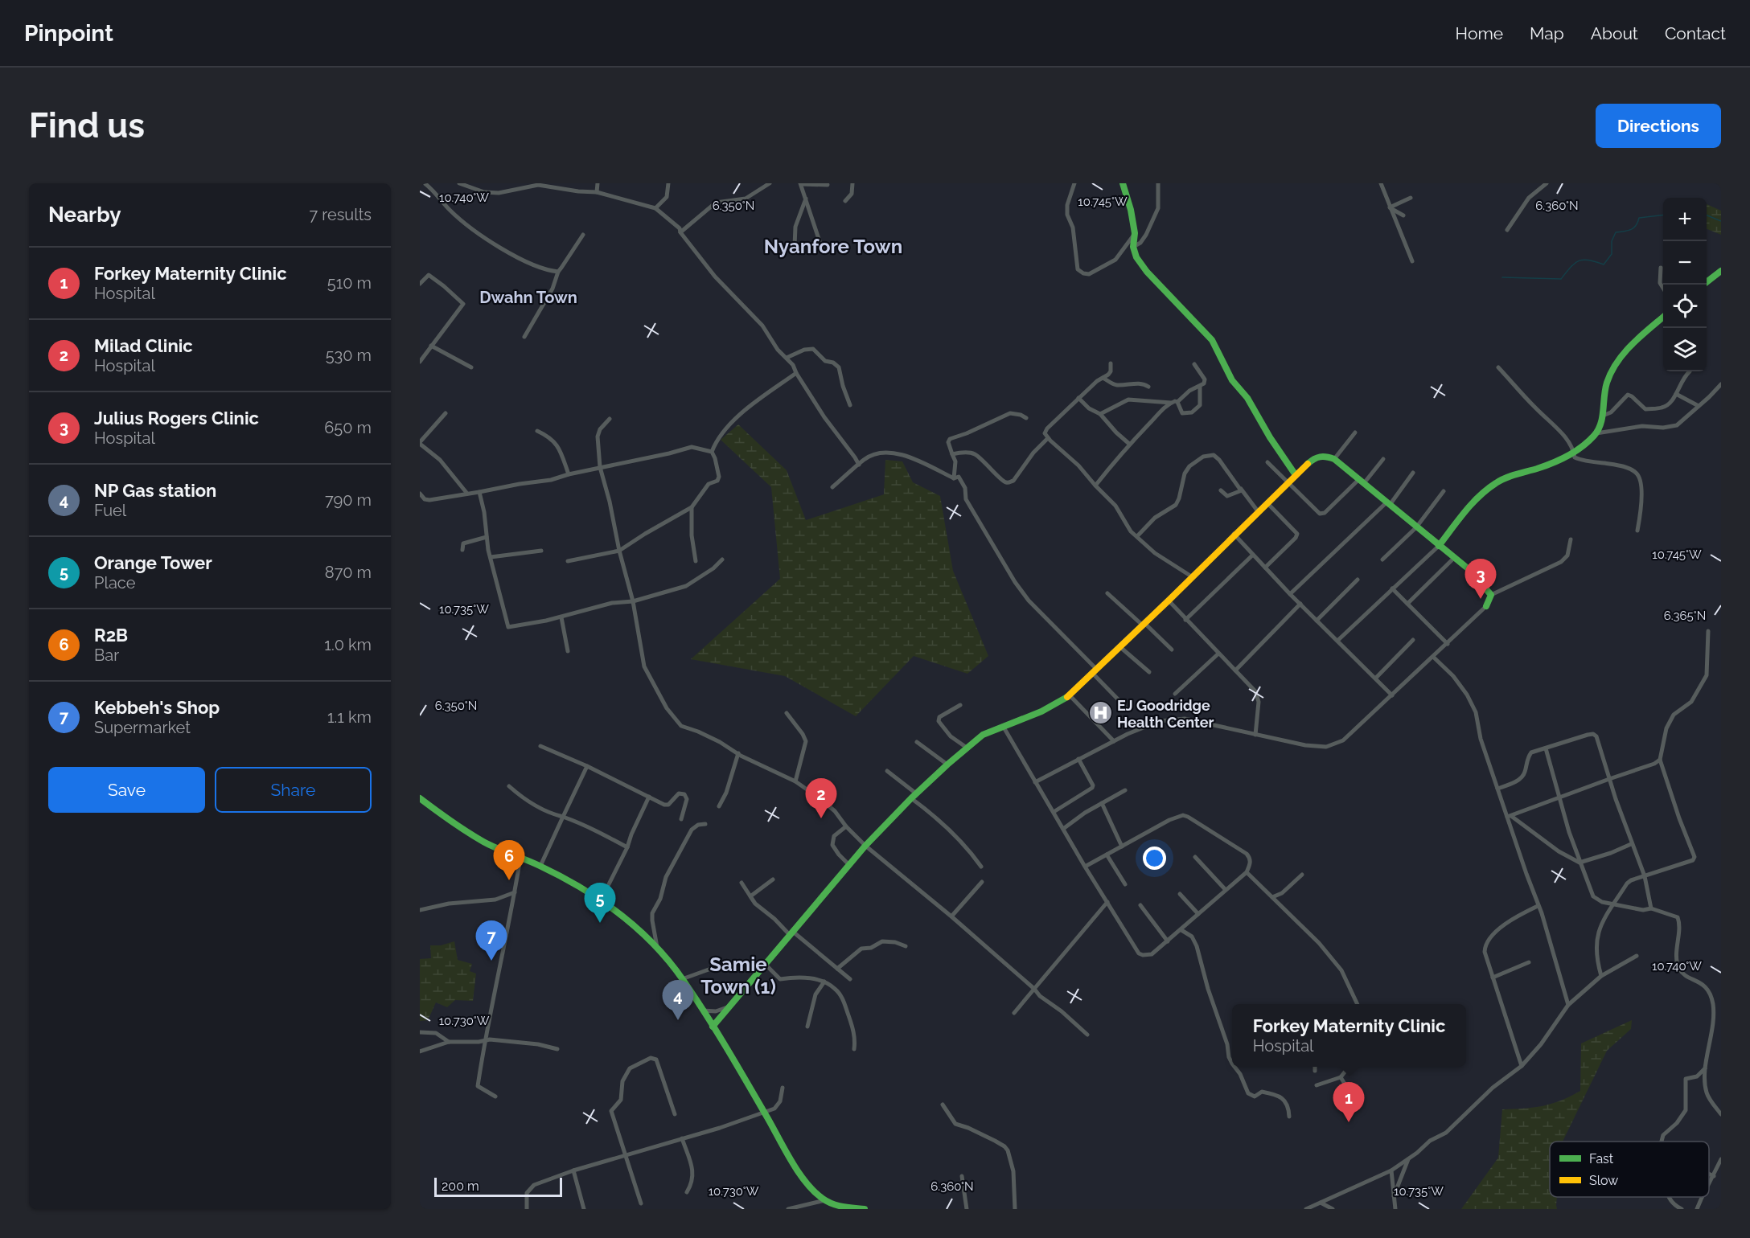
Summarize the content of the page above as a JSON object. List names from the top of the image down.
{
  "districts": ["Nyanfore Town", "Dwahn Town", "Samie Town (1)"],
  "places": {
    "hospital": ["EJ Goodridge Health Center"]
  },
  "legend": ["Fast", "Slow"],
  "scale_bar": "200 m",
  "page": {
    "header": "Pinpoint",
    "nav": [
      "Home",
      "Map",
      "About",
      "Contact"
    ],
    "buttons": [
      "Directions",
      ["Save", "Share"]
    ],
    "title": "Find us",
    "heading": ["Nearby", "7 results"],
    "map_buttons": ["+", "−"],
    "list": [
      {
        "mark": "1",
        "name": "Forkey Maternity Clinic",
        "note": "Hospital",
        "value": "510 m"
      },
      {
        "mark": "2",
        "name": "Milad Clinic",
        "note": "Hospital",
        "value": "530 m"
      },
      {
        "mark": "3",
        "name": "Julius Rogers Clinic",
        "note": "Hospital",
        "value": "650 m"
      },
      {
        "mark": "4",
        "name": "NP Gas station",
        "note": "Fuel",
        "value": "790 m"
      },
      {
        "mark": "5",
        "name": "Orange Tower",
        "note": "Place",
        "value": "870 m"
      },
      {
        "mark": "6",
        "name": "R2B",
        "note": "Bar",
        "value": "1.0 km"
      },
      {
        "mark": "7",
        "name": "Kebbeh's Shop",
        "note": "Supermarket",
        "value": "1.1 km"
      }
    ],
    "pins": [
      "3",
      "2",
      "6",
      "5",
      "7",
      "4",
      "1"
    ],
    "popup": ["Forkey Maternity Clinic", "Hospital"],
    "scale": "200 m"
  },
  "coordinates": [
    "10.740°W",
    "10.745°W",
    "6.360°N",
    "6.350°N",
    "10.735°W",
    "6.365°N",
    "10.730°W"
  ]
}
